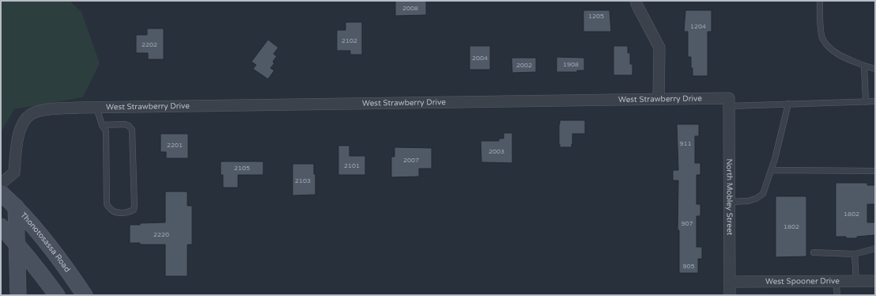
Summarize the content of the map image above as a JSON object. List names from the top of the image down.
{
  "streets": {
    "main road": ["Thonotosassa Road"],
    "street": ["West Strawberry Drive", "North Mobley Street", "West Spooner Drive"]
  },
  "crossings": [
    ["West Strawberry Drive", "North Mobley Street"],
    ["North Mobley Street", "West Spooner Drive"]
  ],
  "house_numbers": [
    "2008",
    "1205",
    "1204",
    "2102",
    "2202",
    "2004",
    "1908",
    "2002",
    "911",
    "2201",
    "2003",
    "2007",
    "2101",
    "2105",
    "2103",
    "1802",
    "907",
    "1802",
    "2220",
    "905"
  ]
}
